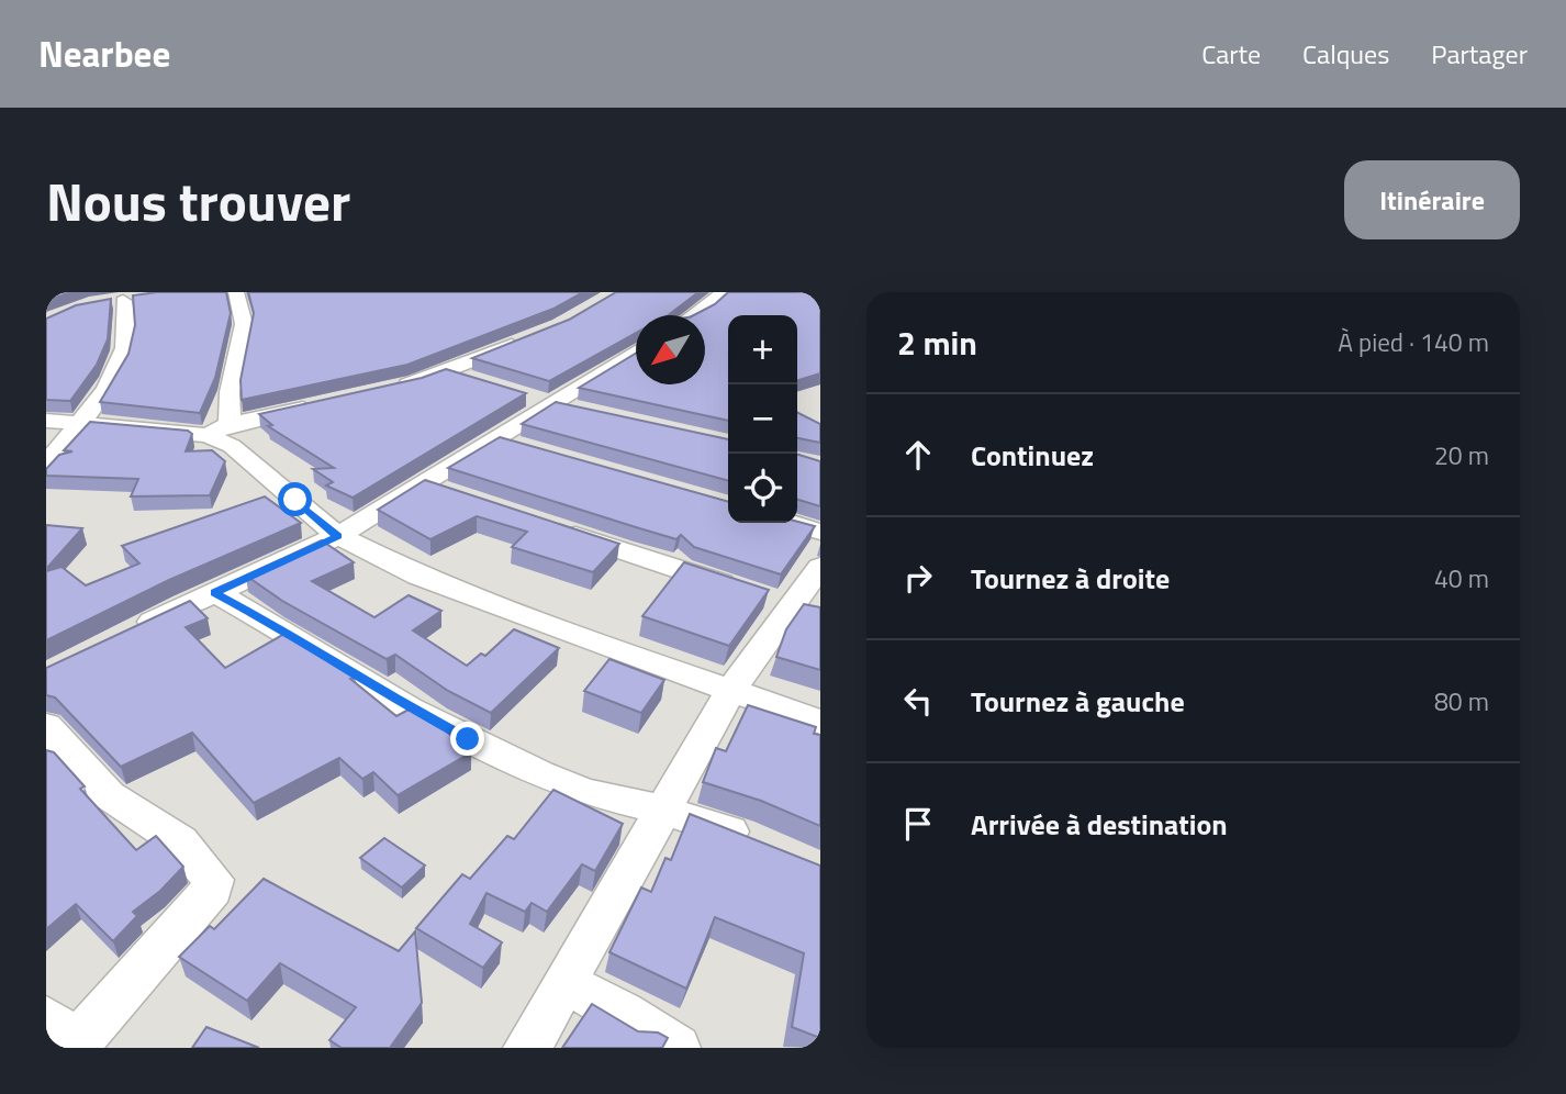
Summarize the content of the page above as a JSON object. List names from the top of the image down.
{
  "north": "bottom left",
  "page": {
    "header": "Nearbee",
    "nav": ["Carte", "Calques", "Partager"],
    "title": "Nous trouver",
    "buttons": "Itinéraire",
    "heading": ["2 min", "À pied · 140 m"],
    "map_buttons": ["+", "−"],
    "list": [
      ["Continuez", "20 m"],
      ["Tournez à droite", "40 m"],
      ["Tournez à gauche", "80 m"],
      "Arrivée à destination"
    ]
  }
}
